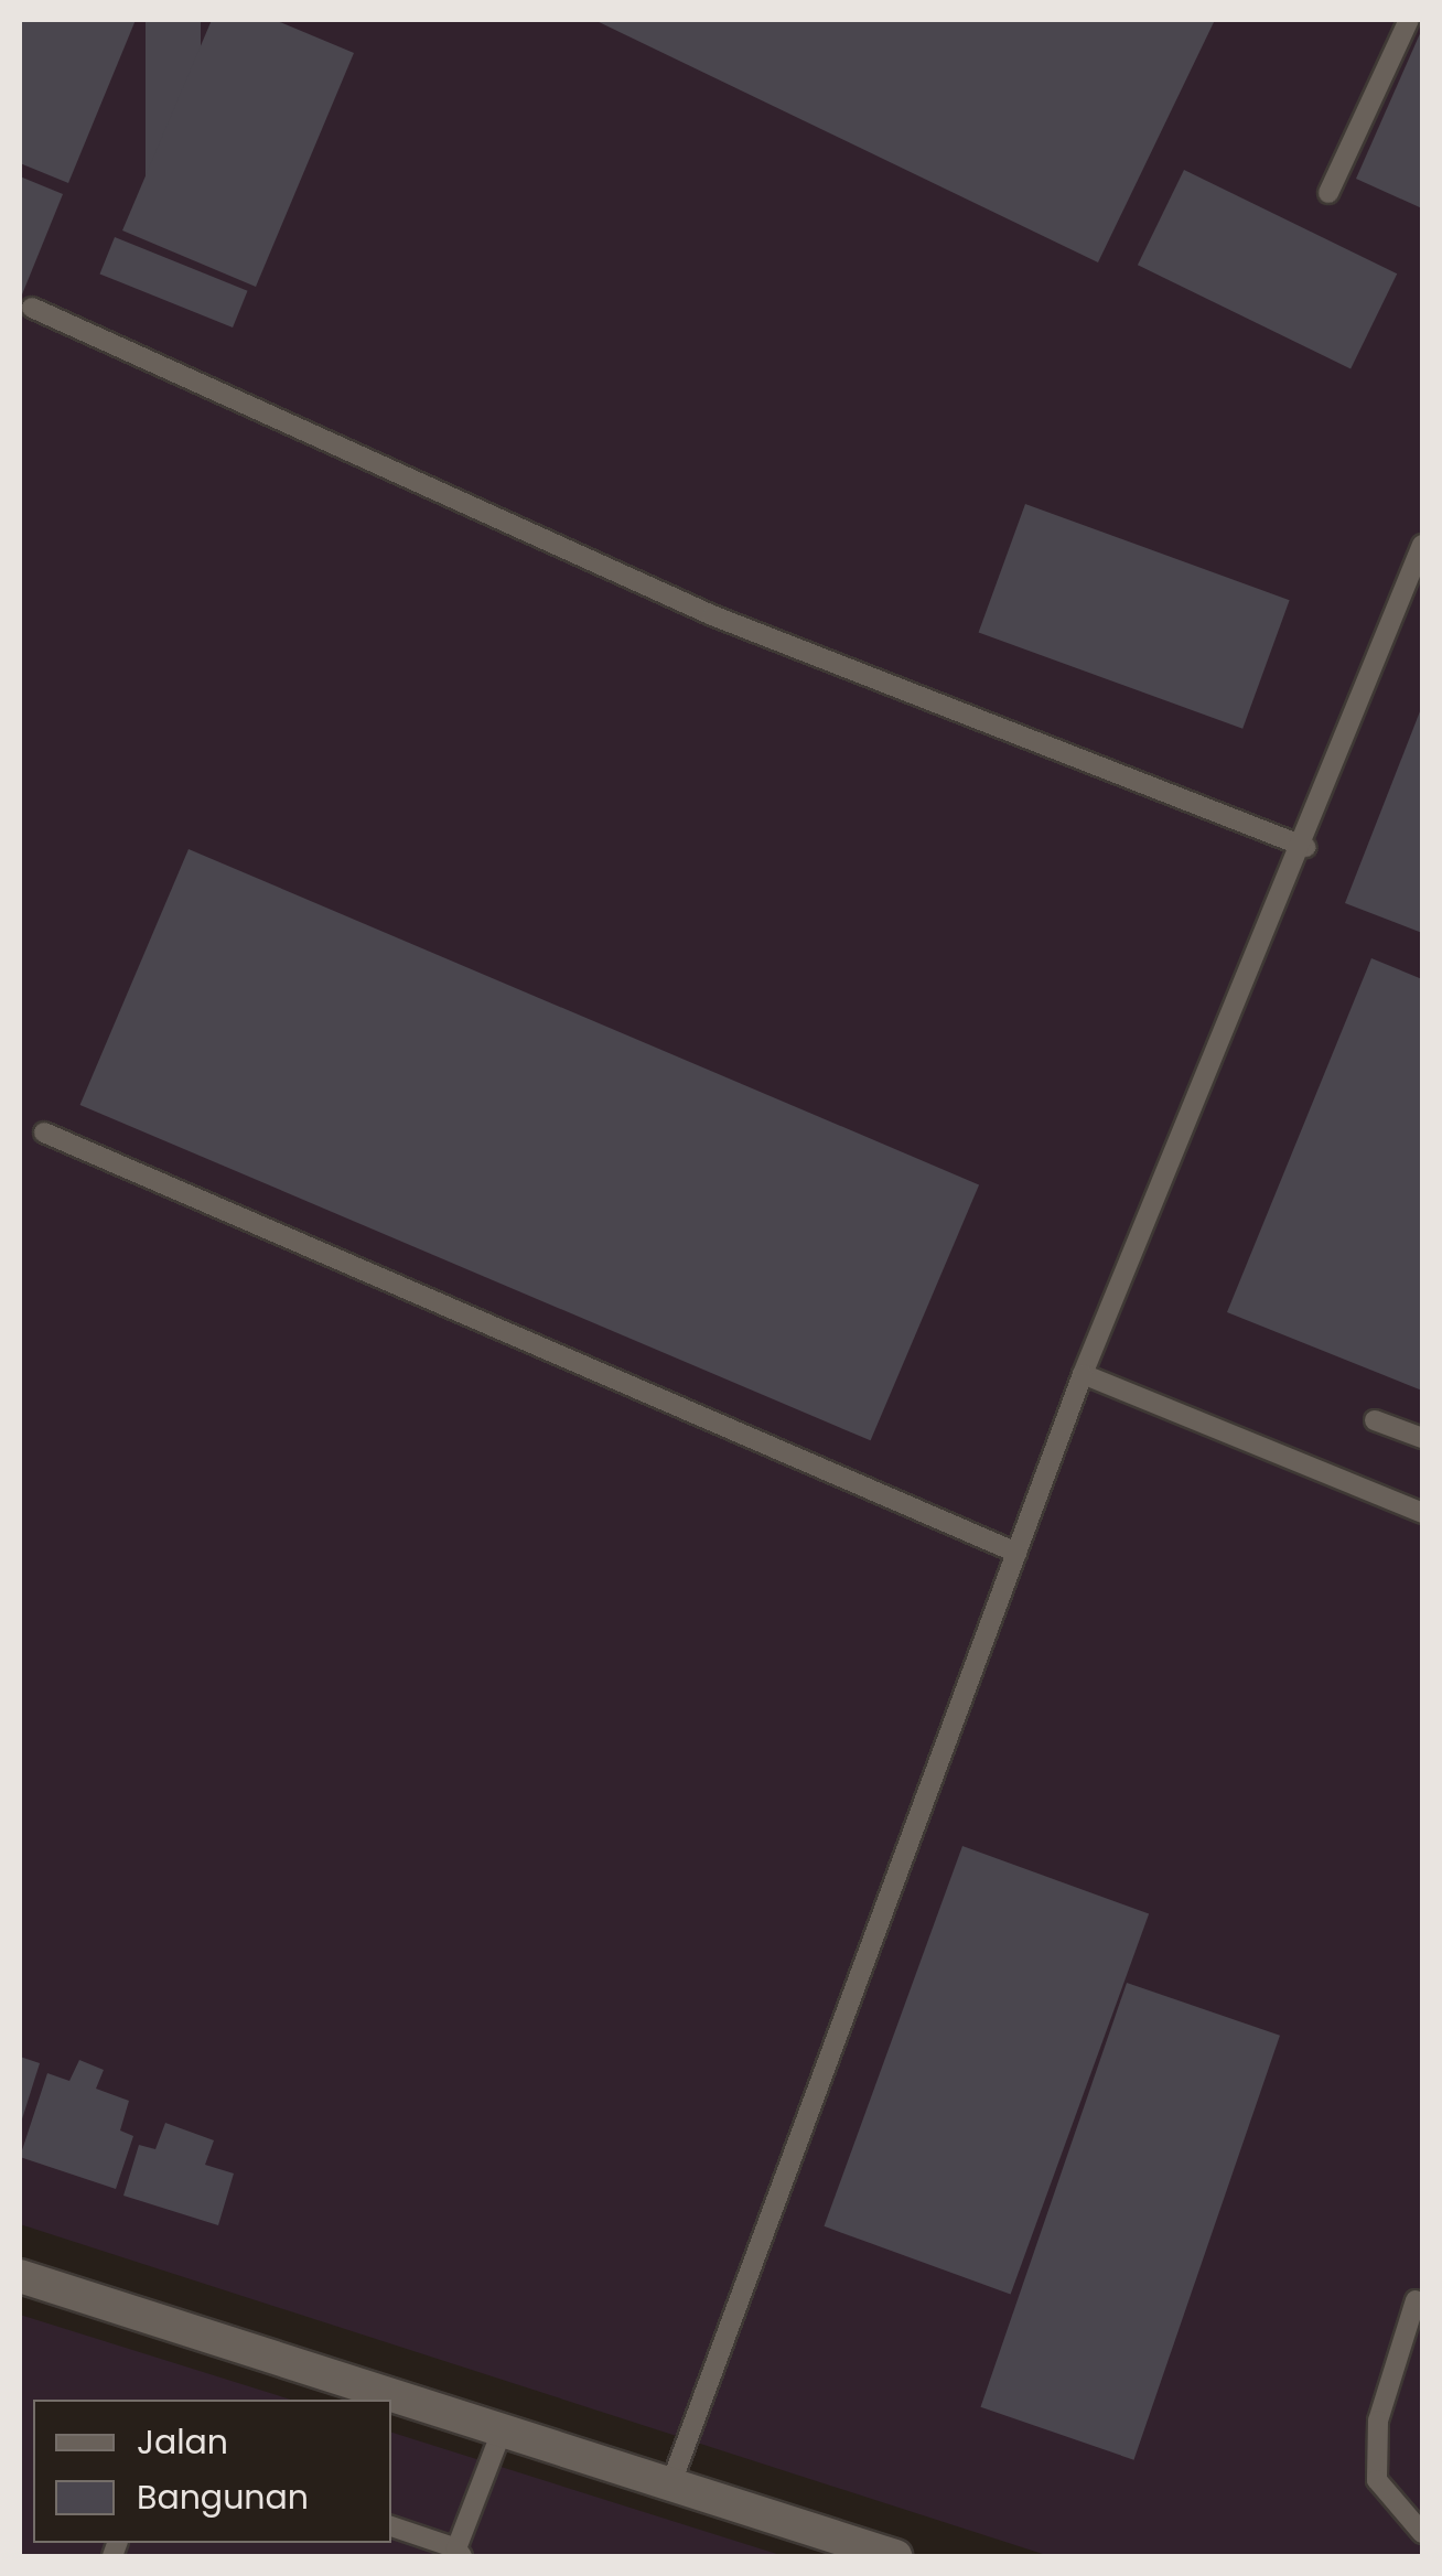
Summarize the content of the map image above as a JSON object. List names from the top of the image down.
{
  "legend": ["Jalan", "Bangunan"]
}
